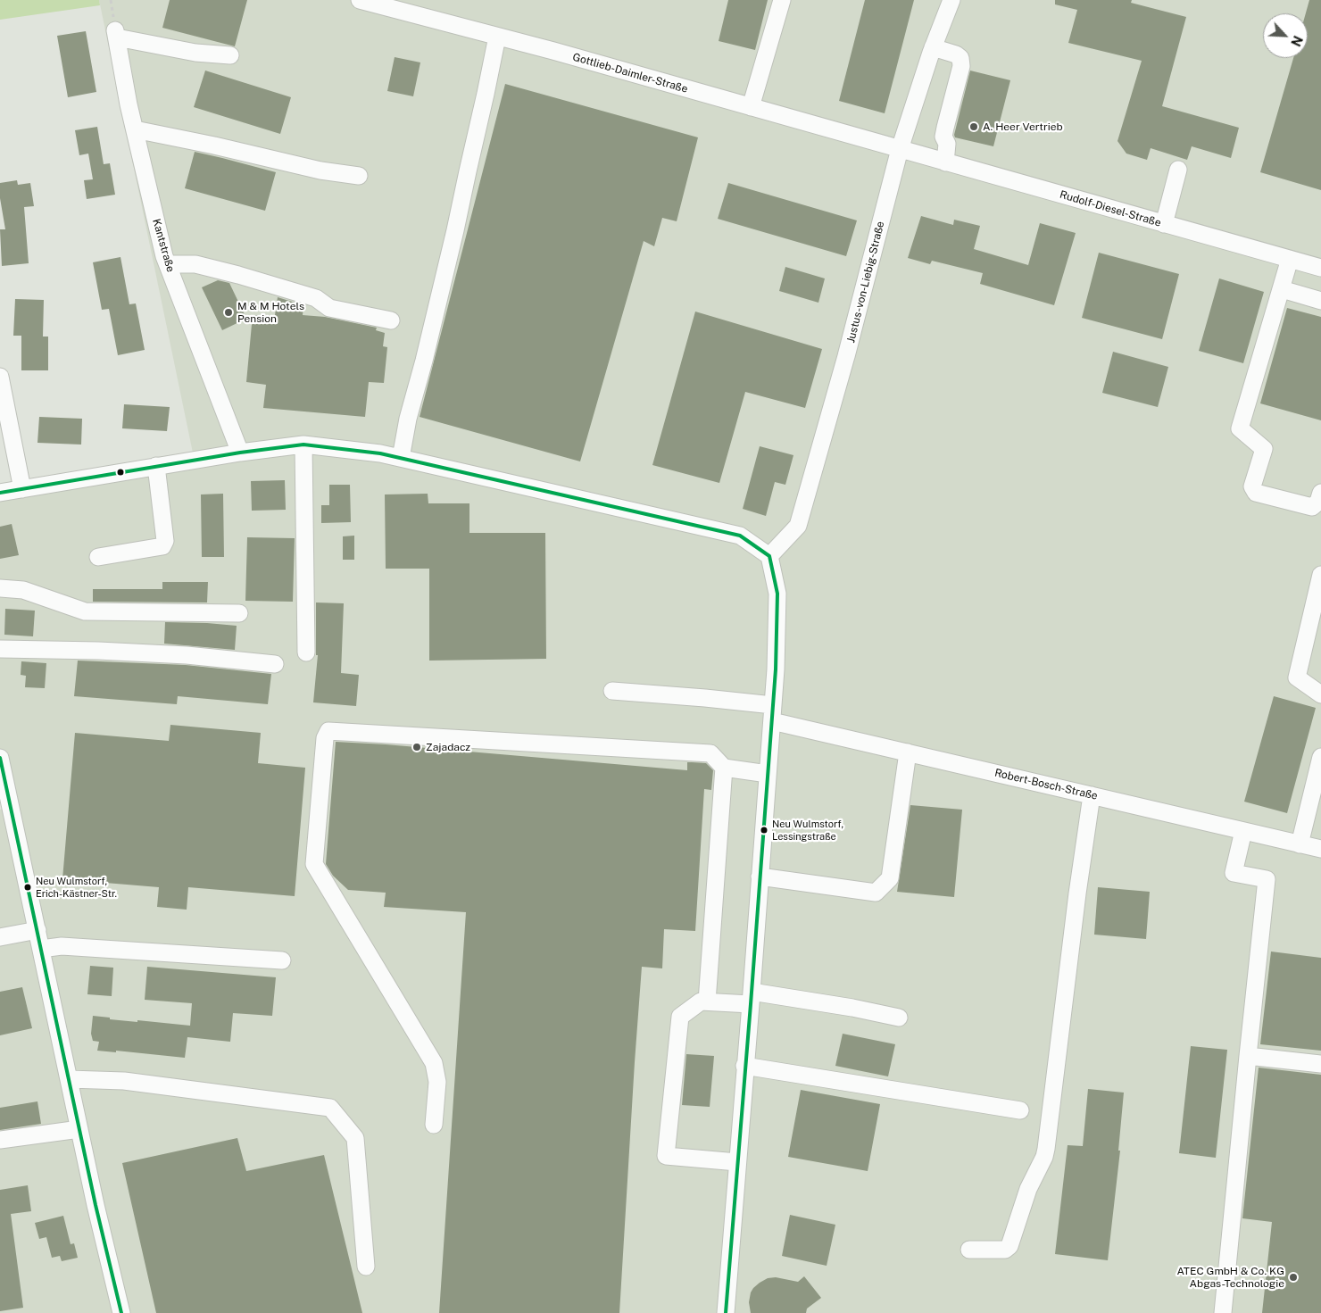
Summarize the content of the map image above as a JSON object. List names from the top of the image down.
{
  "streets": {
    "street": [
      "Gottlieb-Daimler-Straße",
      "Rudolf-Diesel-Straße",
      "Kantstraße",
      "Justus-von-Liebig-Straße",
      "Robert-Bosch-Straße"
    ]
  },
  "crossings": [
    ["Gottlieb-Daimler-Straße", "Rudolf-Diesel-Straße"],
    ["Gottlieb-Daimler-Straße", "Justus-von-Liebig-Straße"],
    ["Rudolf-Diesel-Straße", "Justus-von-Liebig-Straße"]
  ],
  "places": [
    "A. Heer Vertrieb",
    "M & M Hotels Pension",
    "Zajadacz",
    "Neu Wulmstorf, Lessingstraße",
    "Neu Wulmstorf, Erich-Kästner-Str.",
    "ATEC GmbH & Co. KG Abgas-Technologie"
  ],
  "north": "bottom right"
}
